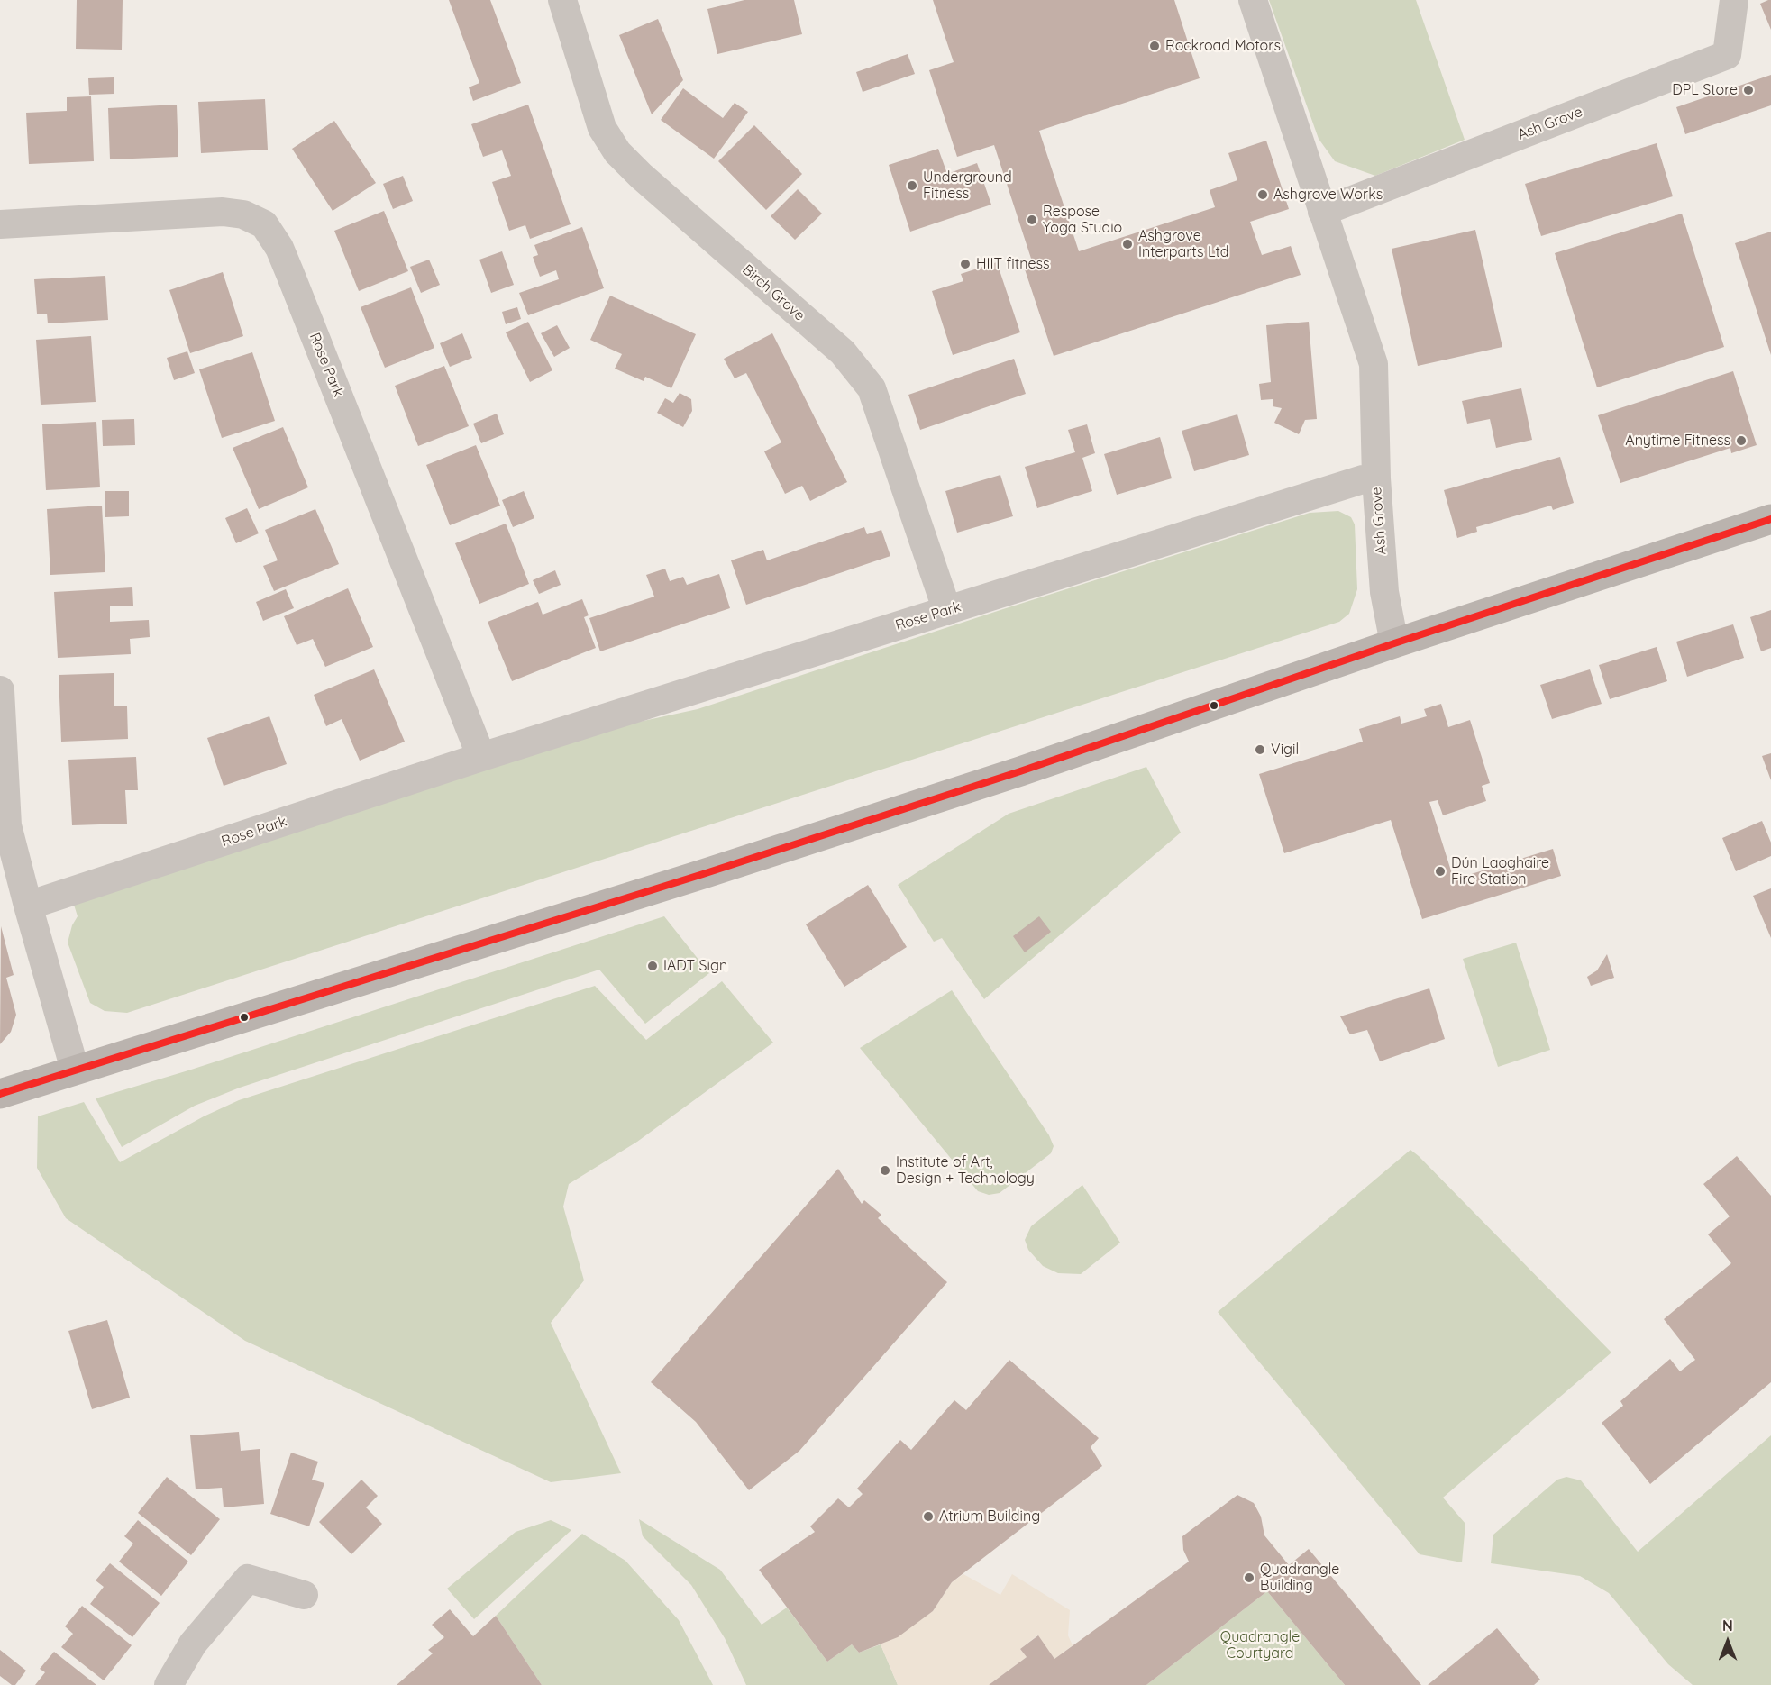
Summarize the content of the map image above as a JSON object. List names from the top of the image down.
{
  "streets": {
    "street": ["Ash Grove", "Birch Grove", "Rose Park"]
  },
  "crossings": [
    ["Ash Grove", "Rose Park"],
    ["Birch Grove", "Rose Park"]
  ],
  "parks": ["Quadrangle Courtyard"],
  "places": [
    "Rockroad Motors",
    "DPL Store",
    "Underground Fitness",
    "Ashgrove Works",
    "Respose Yoga Studio",
    "Ashgrove Interparts Ltd",
    "HIIT fitness",
    "Anytime Fitness",
    "Vigil",
    "Dún Laoghaire Fire Station",
    "IADT Sign",
    "Institute of Art, Design + Technology",
    "Atrium Building",
    "Quadrangle Building"
  ],
  "north": "top"
}
